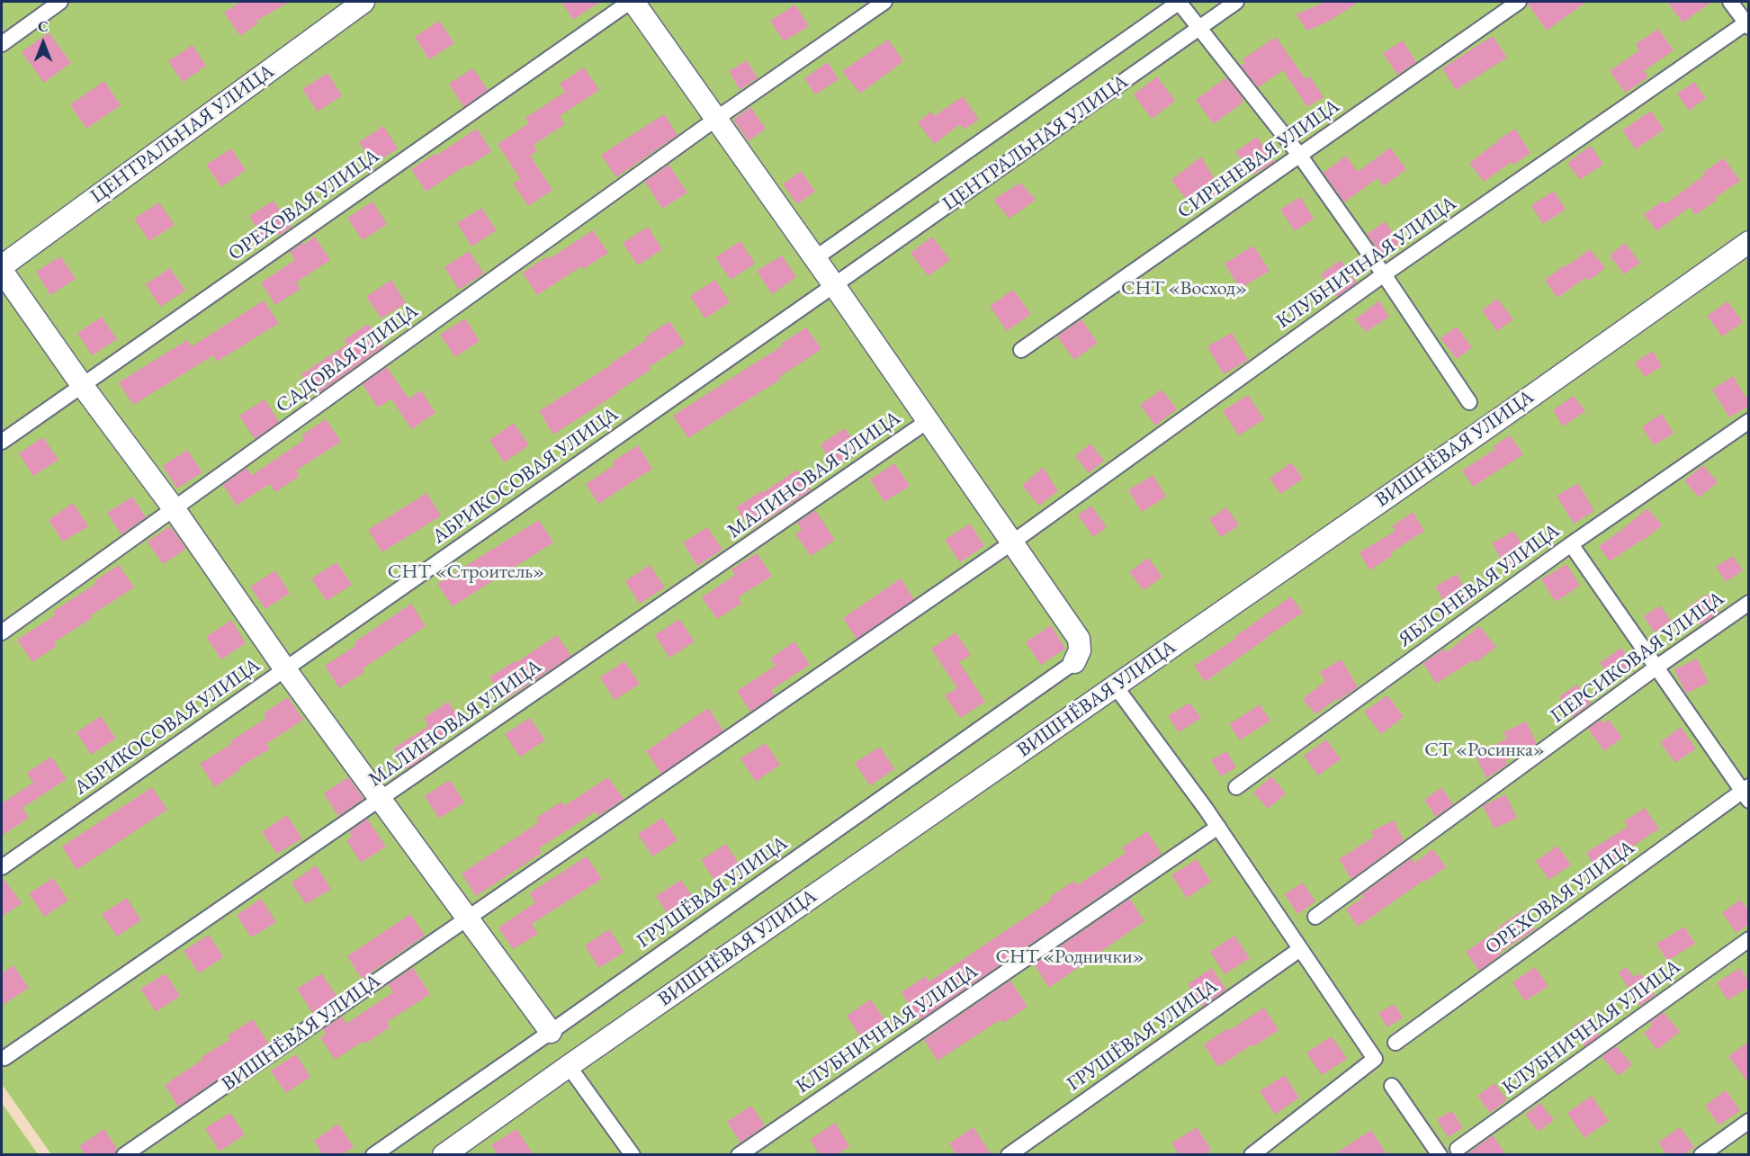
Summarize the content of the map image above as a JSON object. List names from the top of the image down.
{
  "streets": {
    "street": [
      "ЦЕНТРАЛЬНАЯ УЛИЦА",
      "СИРЕНЕВАЯ УЛИЦА",
      "ОРЕХОВАЯ УЛИЦА",
      "КЛУБНИЧНАЯ УЛИЦА",
      "САДОВАЯ УЛИЦА",
      "ВИШНЁВАЯ УЛИЦА",
      "МАЛИНОВАЯ УЛИЦА",
      "АБРИКОСОВАЯ УЛИЦА",
      "ЯБЛОНЕВАЯ УЛИЦА",
      "ПЕРСИКОВАЯ УЛИЦА",
      "ГРУШЁВАЯ УЛИЦА"
    ]
  },
  "crossings": [
    ["ЦЕНТРАЛЬНАЯ УЛИЦА", "АБРИКОСОВАЯ УЛИЦА"],
    ["КЛУБНИЧНАЯ УЛИЦА", "ВИШНЁВАЯ УЛИЦА"]
  ],
  "parks": [
    "СНТ «Восход»",
    "СНТ «Строитель»",
    "СТ «Росинка»",
    "СНТ «Роднички»"
  ],
  "north": "top"
}
